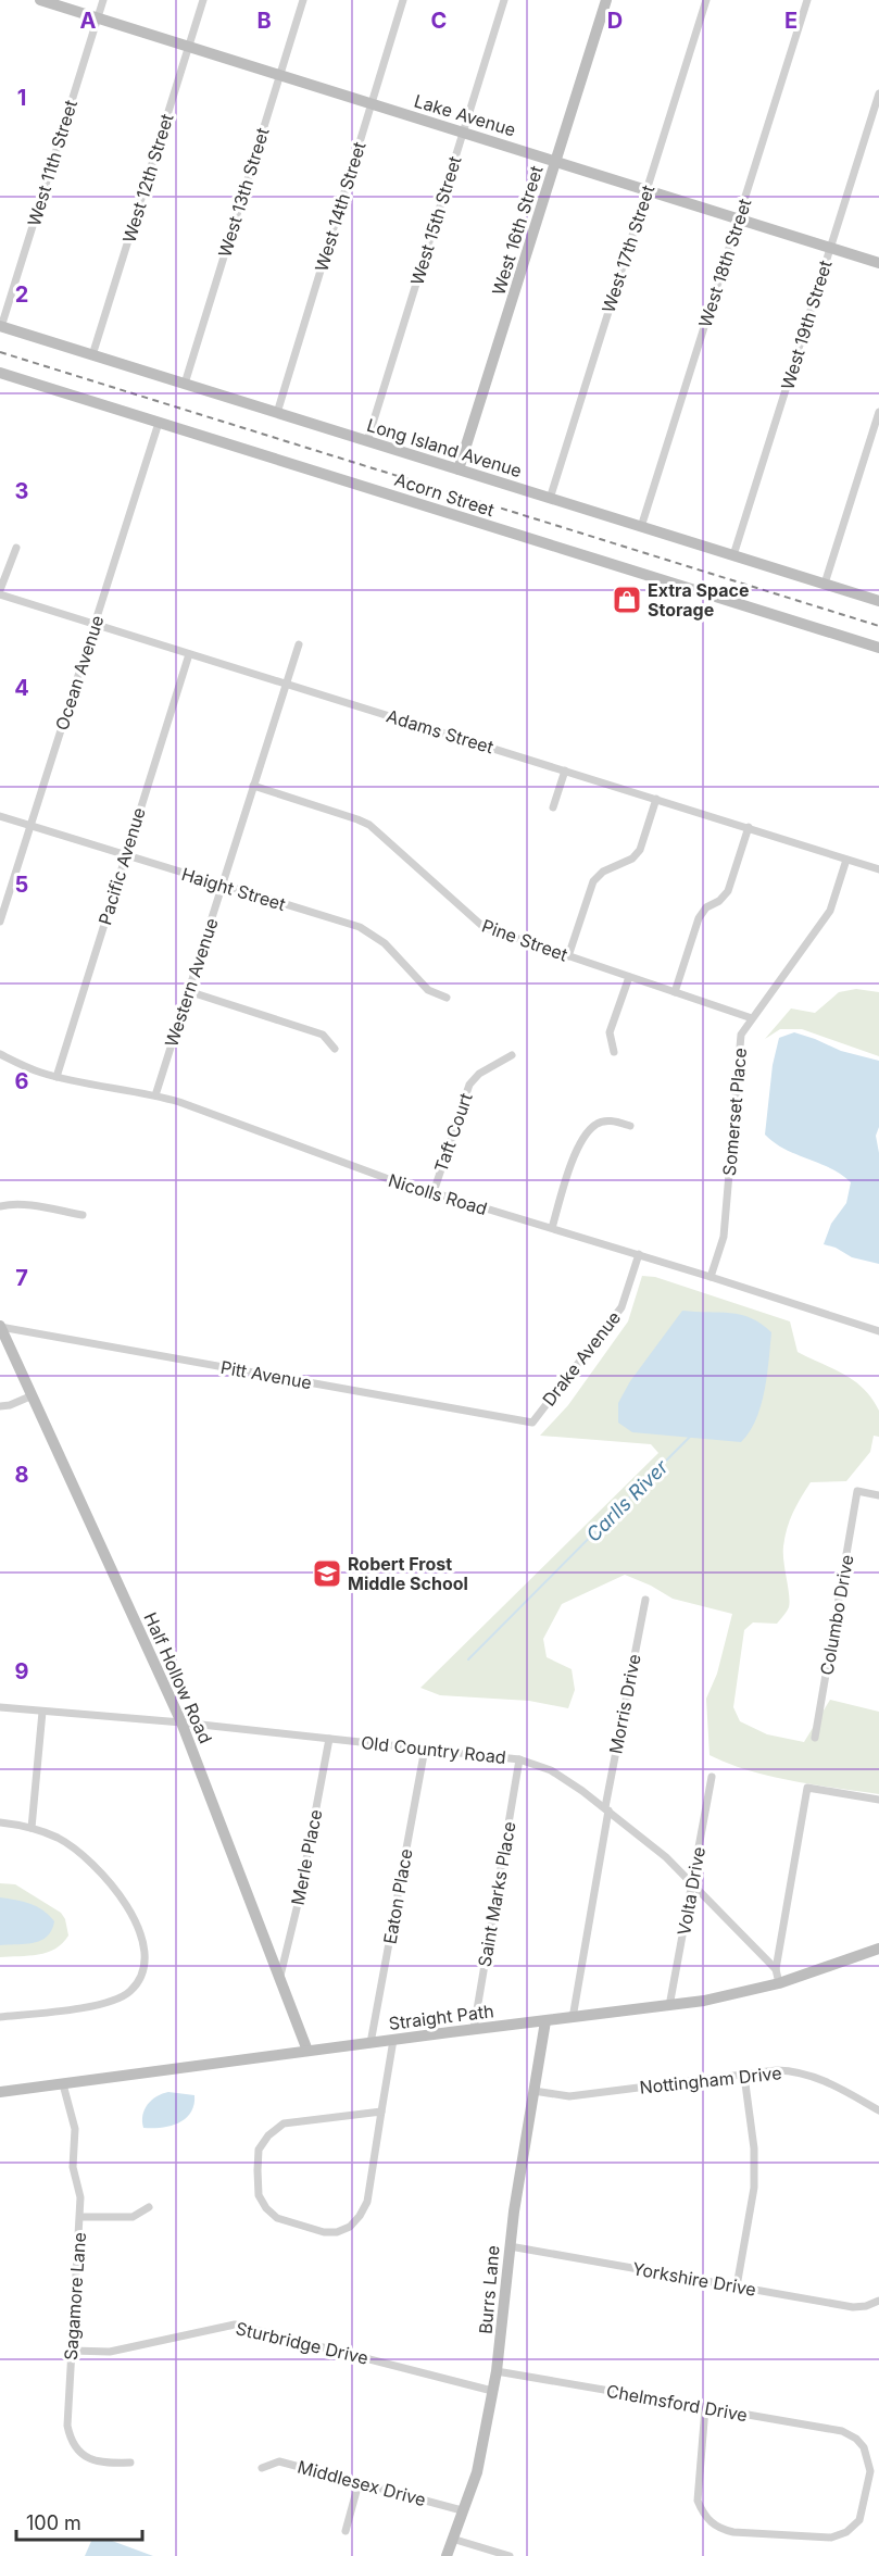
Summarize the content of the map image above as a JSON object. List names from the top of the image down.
{
  "streets": {
    "street": [
      "Lake Avenue",
      "West 11th Street",
      "West 12th Street",
      "West 13th Street",
      "West 14th Street",
      "West 15th Street",
      "West 16th Street",
      "West 17th Street",
      "West 18th Street",
      "West 19th Street",
      "Long Island Avenue",
      "Acorn Street",
      "Ocean Avenue",
      "Adams Street",
      "Pacific Avenue",
      "Haight Street",
      "Pine Street",
      "Western Avenue",
      "Somerset Place",
      "Taft Court",
      "Nicolls Road",
      "Drake Avenue",
      "Pitt Avenue",
      "Columbo Drive",
      "Half Hollow Road",
      "Morris Drive",
      "Old Country Road",
      "Merle Place",
      "Volta Drive",
      "Saint Marks Place",
      "Eaton Place",
      "Straight Path",
      "Nottingham Drive",
      "Yorkshire Drive",
      "Burrs Lane",
      "Sagamore Lane",
      "Sturbridge Drive",
      "Chelmsford Drive",
      "Middlesex Drive"
    ]
  },
  "crossings": [
    ["Lake Avenue", "West 11th Street"],
    ["Lake Avenue", "West 12th Street"],
    ["Lake Avenue", "West 13th Street"],
    ["Lake Avenue", "West 14th Street"],
    ["Lake Avenue", "West 15th Street"],
    ["Lake Avenue", "West 16th Street"],
    ["Lake Avenue", "West 17th Street"],
    ["Lake Avenue", "West 18th Street"],
    ["Lake Avenue", "West 19th Street"],
    ["West 11th Street", "Long Island Avenue"],
    ["West 12th Street", "Long Island Avenue"],
    ["West 13th Street", "Long Island Avenue"],
    ["West 14th Street", "Long Island Avenue"],
    ["West 15th Street", "Long Island Avenue"],
    ["West 16th Street", "Long Island Avenue"],
    ["West 17th Street", "Long Island Avenue"],
    ["West 18th Street", "Long Island Avenue"],
    ["West 19th Street", "Long Island Avenue"],
    ["Acorn Street", "Ocean Avenue"],
    ["Ocean Avenue", "Adams Street"],
    ["Ocean Avenue", "Haight Street"],
    ["Adams Street", "Pacific Avenue"],
    ["Adams Street", "Western Avenue"],
    ["Adams Street", "Somerset Place"],
    ["Pacific Avenue", "Haight Street"],
    ["Pacific Avenue", "Nicolls Road"],
    ["Haight Street", "Western Avenue"],
    ["Pine Street", "Western Avenue"],
    ["Pine Street", "Somerset Place"],
    ["Western Avenue", "Nicolls Road"],
    ["Somerset Place", "Nicolls Road"],
    ["Taft Court", "Nicolls Road"],
    ["Nicolls Road", "Drake Avenue"],
    ["Drake Avenue", "Pitt Avenue"],
    ["Pitt Avenue", "Half Hollow Road"],
    ["Half Hollow Road", "Old Country Road"],
    ["Half Hollow Road", "Merle Place"],
    ["Half Hollow Road", "Straight Path"],
    ["Morris Drive", "Old Country Road"],
    ["Morris Drive", "Straight Path"],
    ["Old Country Road", "Merle Place"],
    ["Old Country Road", "Volta Drive"],
    ["Old Country Road", "Saint Marks Place"],
    ["Old Country Road", "Eaton Place"],
    ["Volta Drive", "Straight Path"],
    ["Saint Marks Place", "Straight Path"],
    ["Eaton Place", "Straight Path"],
    ["Straight Path", "Burrs Lane"],
    ["Straight Path", "Sagamore Lane"],
    ["Nottingham Drive", "Burrs Lane"],
    ["Yorkshire Drive", "Burrs Lane"],
    ["Burrs Lane", "Sturbridge Drive"],
    ["Burrs Lane", "Chelmsford Drive"],
    ["Burrs Lane", "Middlesex Drive"],
    ["Sagamore Lane", "Sturbridge Drive"]
  ],
  "water": ["Carlls River"],
  "places": {
    "shop": ["Extra Space Storage"],
    "school or university": ["Robert Frost Middle School"]
  },
  "scale_bar": "100 m",
  "grid": {
    "columns": [
      "A",
      "B",
      "C",
      "D",
      "E"
    ],
    "rows": [
      "1",
      "2",
      "3",
      "4",
      "5",
      "6",
      "7",
      "8",
      "9"
    ]
  }
}
